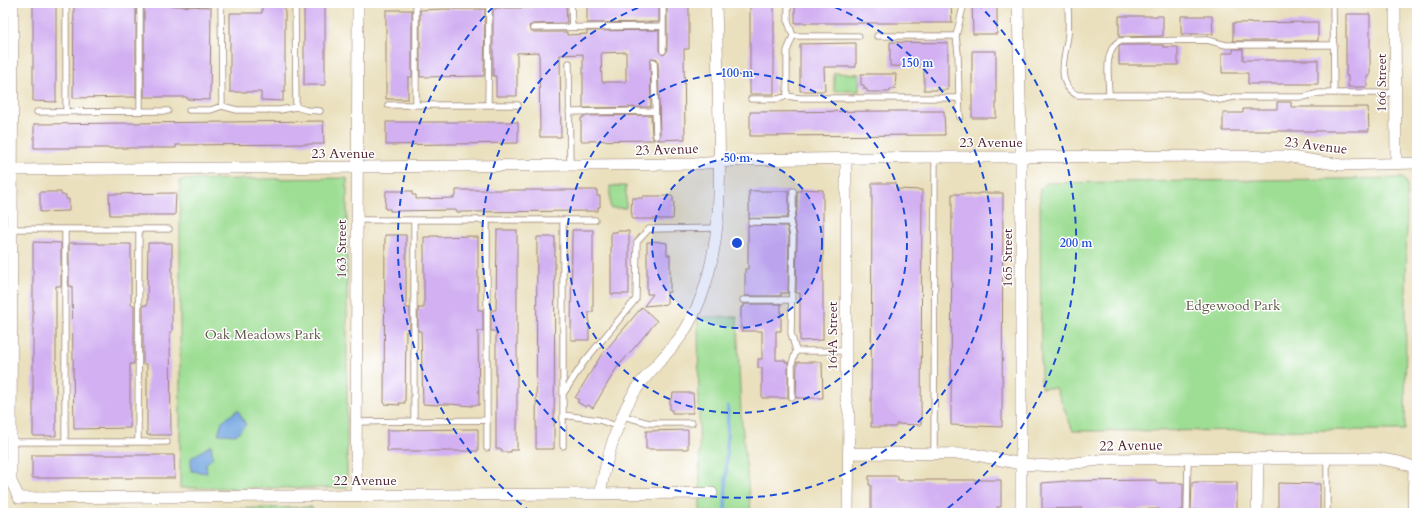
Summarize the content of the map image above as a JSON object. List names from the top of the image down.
{
  "streets": {
    "street": [
      "166 Street",
      "23 Avenue",
      "163 Street",
      "165 Street",
      "164A Street",
      "22 Avenue"
    ]
  },
  "crossings": [
    ["166 Street", "23 Avenue"],
    ["23 Avenue", "163 Street"],
    ["23 Avenue", "165 Street"],
    ["23 Avenue", "164A Street"],
    ["163 Street", "22 Avenue"],
    ["165 Street", "22 Avenue"],
    ["164A Street", "22 Avenue"]
  ],
  "parks": ["Edgewood Park", "Oak Meadows Park"],
  "rings": [
    "150 m",
    "100 m",
    "50 m",
    "200 m"
  ]
}
